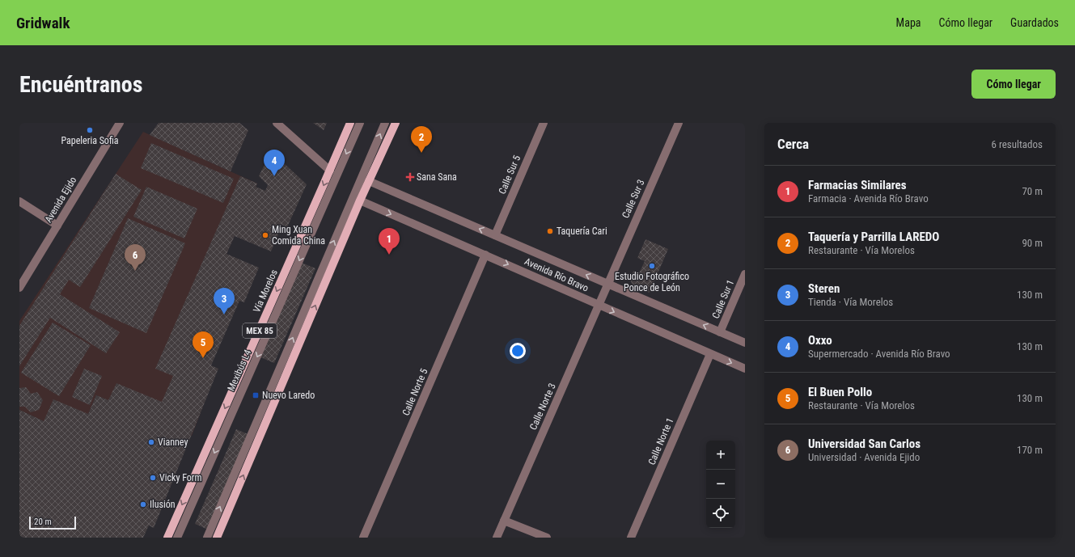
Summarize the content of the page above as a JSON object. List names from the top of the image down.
{
  "streets": {
    "main road": ["Vía Morelos", "MEX 85"],
    "street": [
      "Calle Sur 5",
      "Calle Sur 3",
      "Avenida Ejido",
      "Avenida Río Bravo",
      "Calle Sur 1",
      "Mexibús L4",
      "Calle Norte 5",
      "Calle Norte 3",
      "Calle Norte 1"
    ]
  },
  "crossings": [
    ["Calle Sur 5", "Avenida Río Bravo"],
    ["Calle Sur 3", "Avenida Río Bravo"],
    ["Calle Sur 3", "Calle Norte 3"],
    ["Avenida Río Bravo", "Calle Sur 1"],
    ["Avenida Río Bravo", "Calle Norte 5"],
    ["Avenida Río Bravo", "Calle Norte 3"],
    ["Avenida Río Bravo", "Calle Norte 1"]
  ],
  "places": {
    "other": [
      "Papeleria Sofia",
      "Taquería Cari",
      "Ming Xuan Comida China",
      "Estudio Fotográfico Ponce de León",
      "Vianney",
      "Vicky Form",
      "Ilusión"
    ],
    "health": ["Sana Sana"],
    "transit": ["Nuevo Laredo"]
  },
  "scale_bar": "20 m",
  "page": {
    "header": "Gridwalk",
    "nav": ["Mapa", "Cómo llegar", "Guardados"],
    "buttons": "Cómo llegar",
    "title": "Encuéntranos",
    "heading": ["Cerca", "6 resultados"],
    "pins": [
      "2",
      "4",
      "1",
      "6",
      "3",
      "5"
    ],
    "list": [
      {
        "mark": "1",
        "name": "Farmacias Similares",
        "note": "Farmacia · Avenida Río Bravo",
        "value": "70 m"
      },
      {
        "mark": "2",
        "name": "Taquería y Parrilla LAREDO",
        "note": "Restaurante · Vía Morelos",
        "value": "90 m"
      },
      {
        "mark": "3",
        "name": "Steren",
        "note": "Tienda · Vía Morelos",
        "value": "130 m"
      },
      {
        "mark": "4",
        "name": "Oxxo",
        "note": "Supermercado · Avenida Río Bravo",
        "value": "130 m"
      },
      {
        "mark": "5",
        "name": "El Buen Pollo",
        "note": "Restaurante · Vía Morelos",
        "value": "130 m"
      },
      {
        "mark": "6",
        "name": "Universidad San Carlos",
        "note": "Universidad · Avenida Ejido",
        "value": "170 m"
      }
    ],
    "map_buttons": ["+", "−"],
    "scale": "20 m"
  }
}
